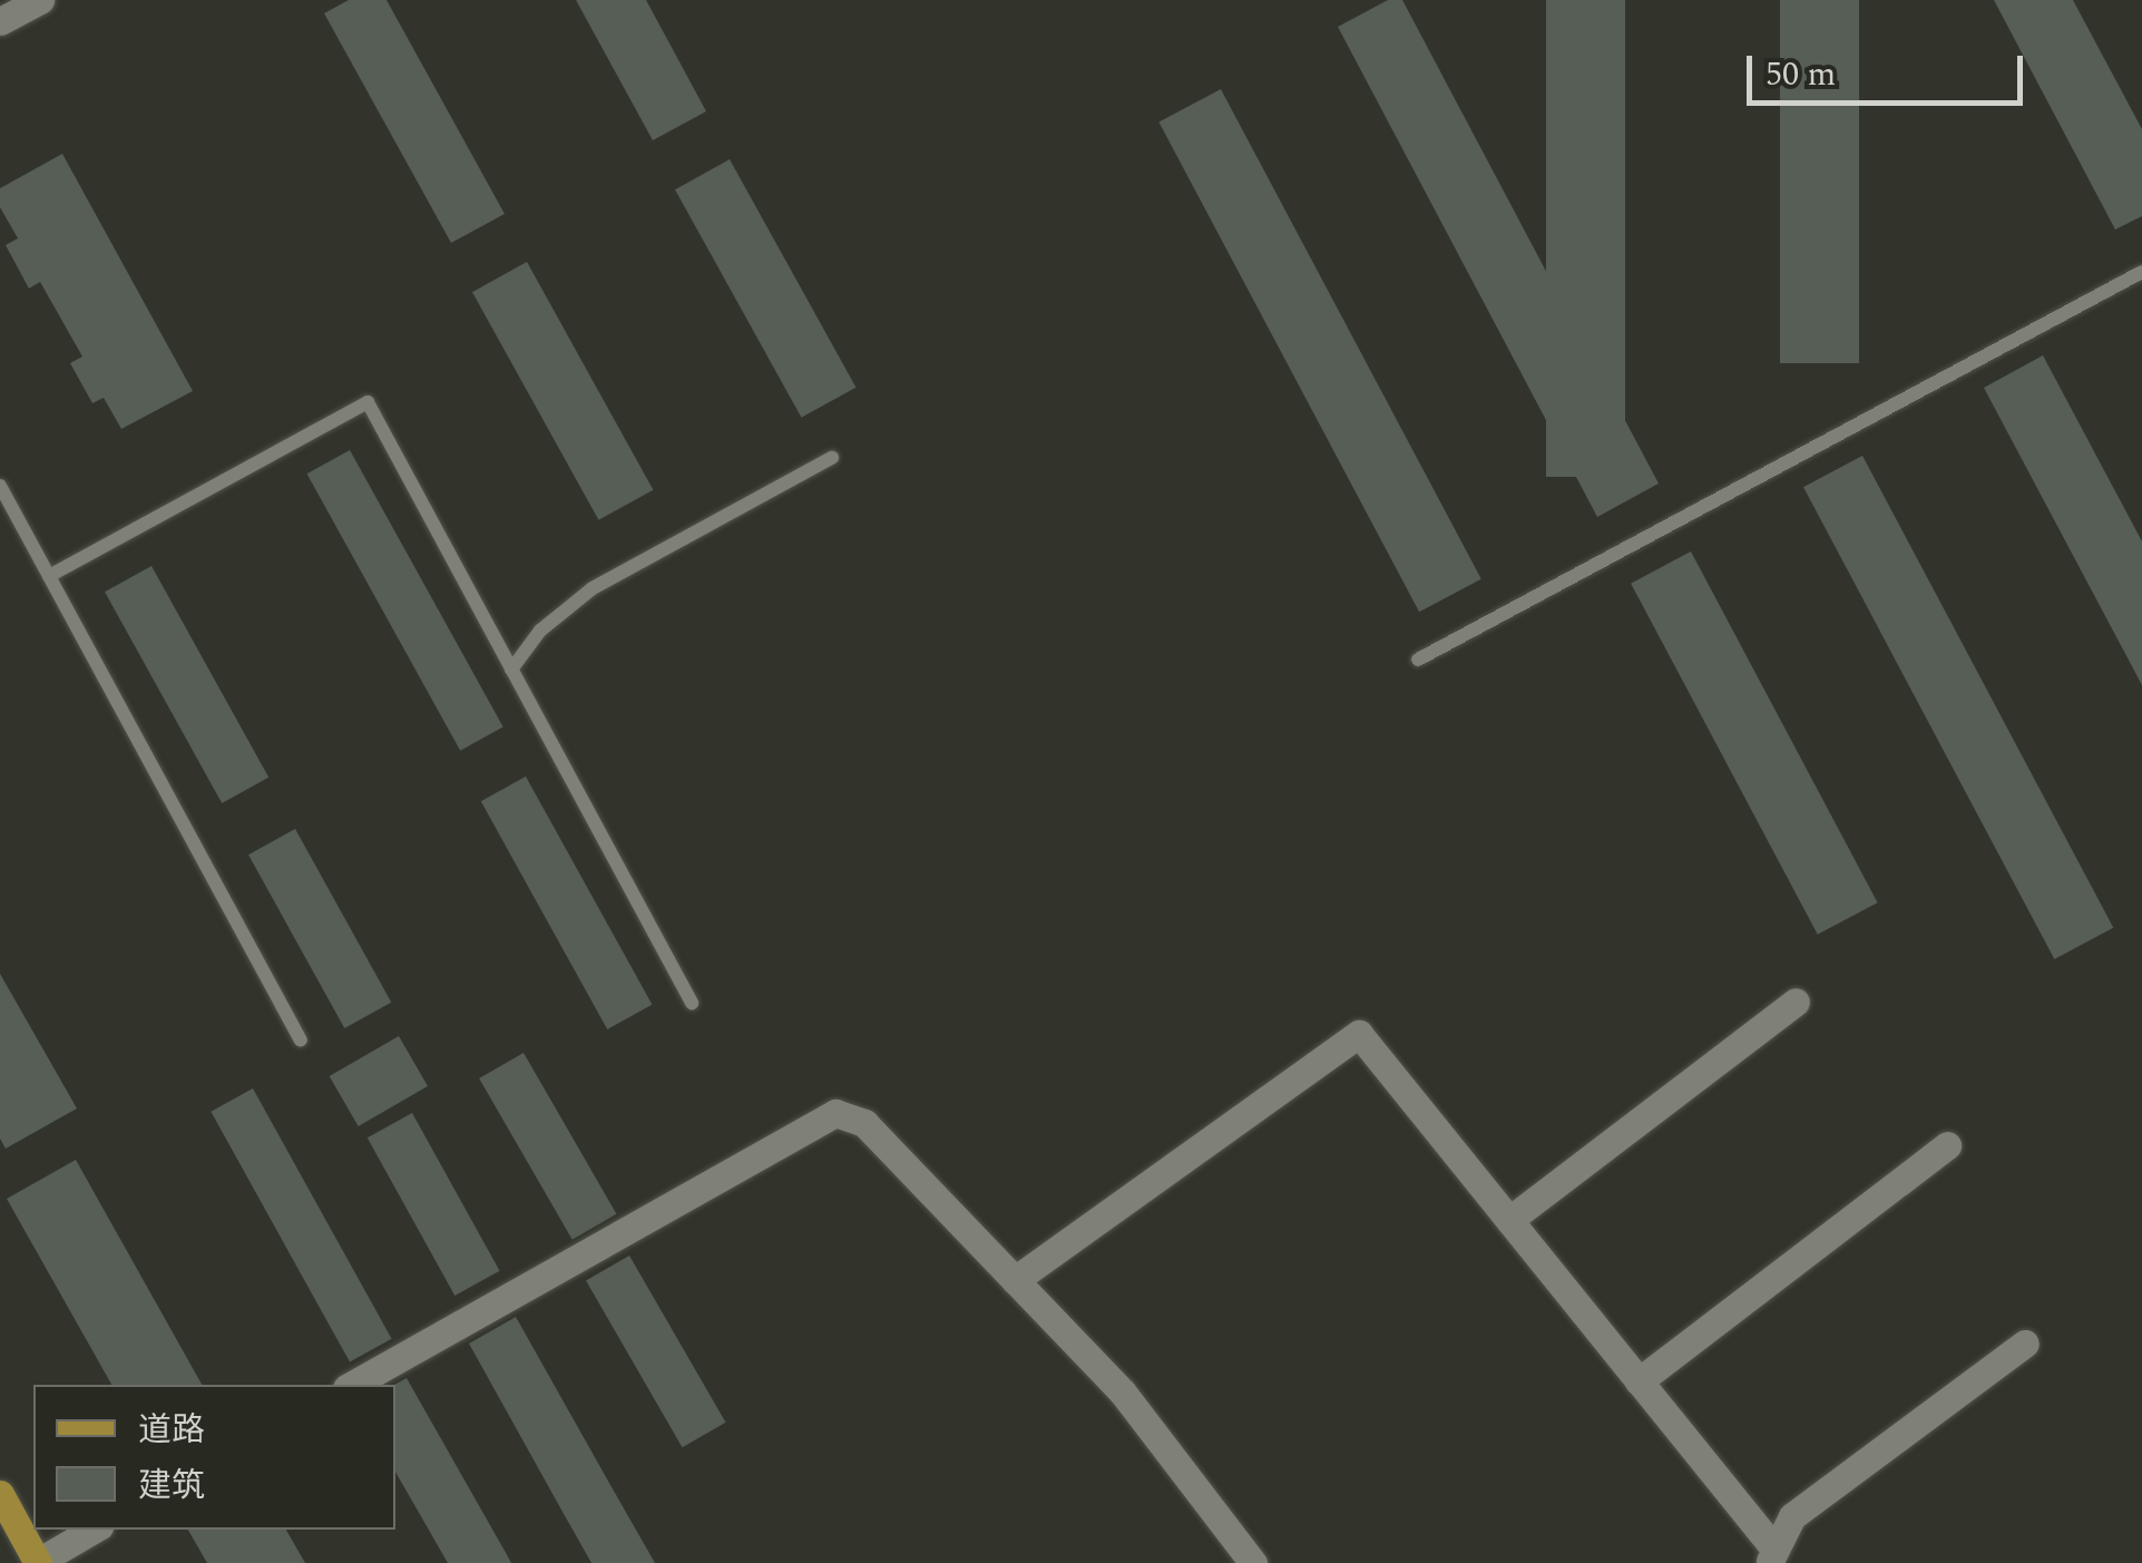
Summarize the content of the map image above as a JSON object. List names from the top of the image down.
{
  "legend": ["道路", "建筑"],
  "scale_bar": "50 m"
}
